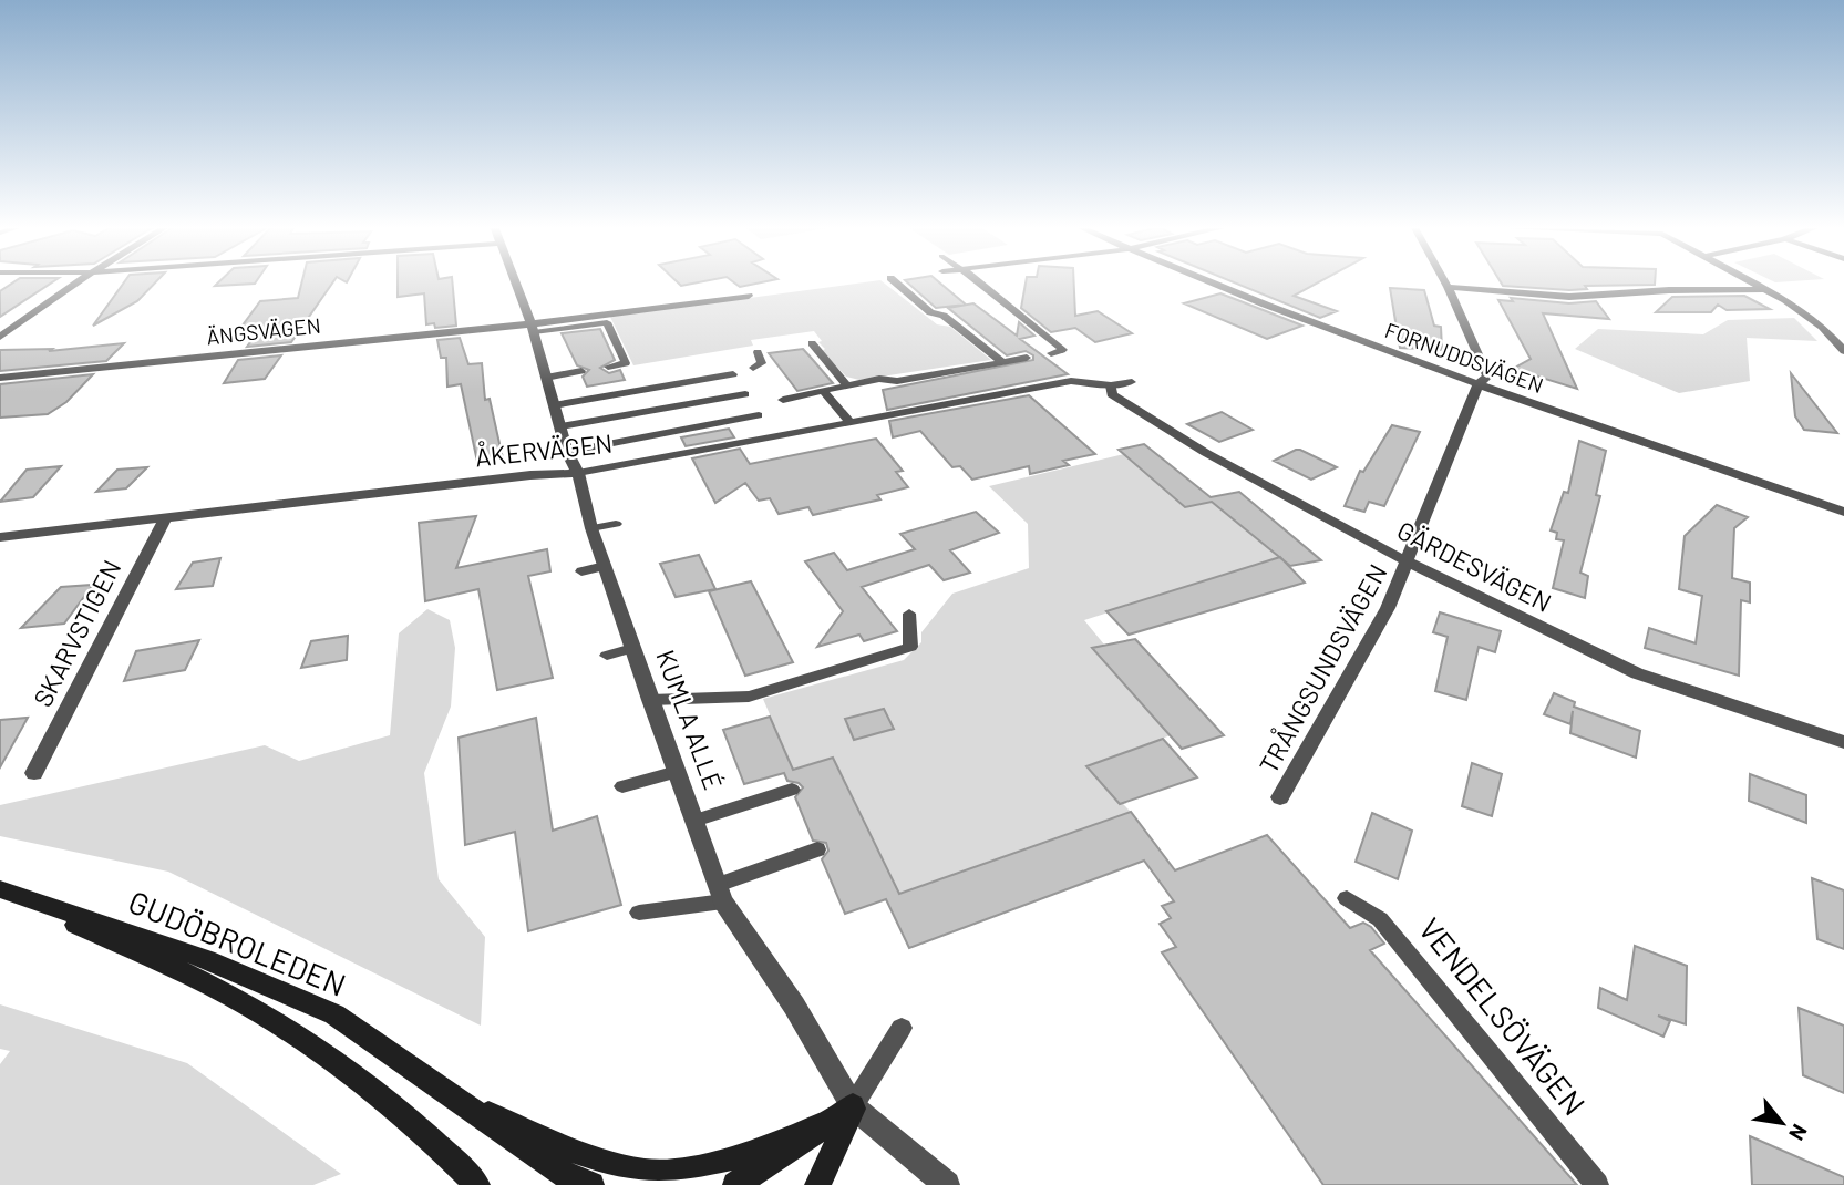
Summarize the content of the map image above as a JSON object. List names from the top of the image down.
{
  "streets": {
    "main road": ["GUDÖBROLEDEN"],
    "street": [
      "ÄNGSVÄGEN",
      "FORNUDDSVÄGEN",
      "ÅKERVÄGEN",
      "GÄRDESVÄGEN",
      "SKARVSTIGEN",
      "TRÅNGSUNDSVÄGEN",
      "KUMLA ALLÉ"
    ],
    "lane": ["VENDELSÖVÄGEN"]
  },
  "crossings": [
    ["ÄNGSVÄGEN", "KUMLA ALLÉ"],
    ["FORNUDDSVÄGEN", "TRÅNGSUNDSVÄGEN"],
    ["ÅKERVÄGEN", "GÄRDESVÄGEN"],
    ["ÅKERVÄGEN", "SKARVSTIGEN"],
    ["ÅKERVÄGEN", "KUMLA ALLÉ"],
    ["GÄRDESVÄGEN", "TRÅNGSUNDSVÄGEN"]
  ],
  "north": "bottom right"
}
